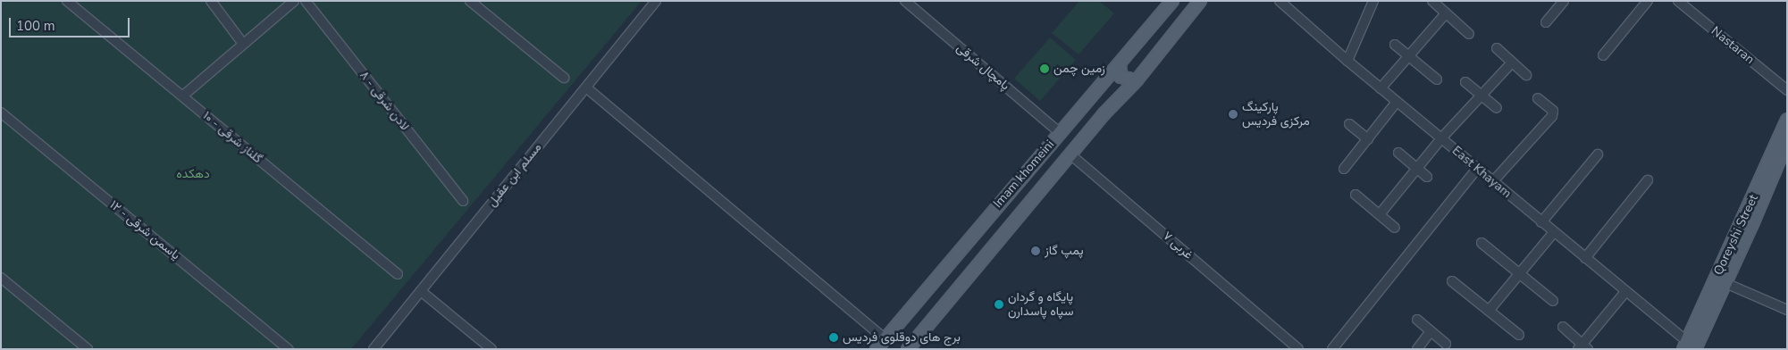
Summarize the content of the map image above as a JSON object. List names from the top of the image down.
{
  "streets": {
    "main road": ["Imam khomeini", "Qoreyshi Street"],
    "street": [
      "Nastaran",
      "پامچال شرقی",
      "لادن شرقی - ۸",
      "گلناز شرقی - ۱۰",
      "East Khayam",
      "مسلم ابن عقیل",
      "یاسمن شرقی - ۱۲",
      "۷ غربی"
    ]
  },
  "crossings": [
    ["پامچال شرقی", "Imam khomeini"],
    ["East Khayam", "Qoreyshi Street"],
    ["Imam khomeini", "۷ غربی"]
  ],
  "parks": ["دهکده"],
  "places": [
    "زمین چمن",
    "پارکینگ مرکزی فردیس",
    "پمپ گاز",
    "پایگاه و گردان سپاه پاسدارن",
    "برج های دوقلوی فردیس"
  ],
  "scale_bar": "100 m"
}
